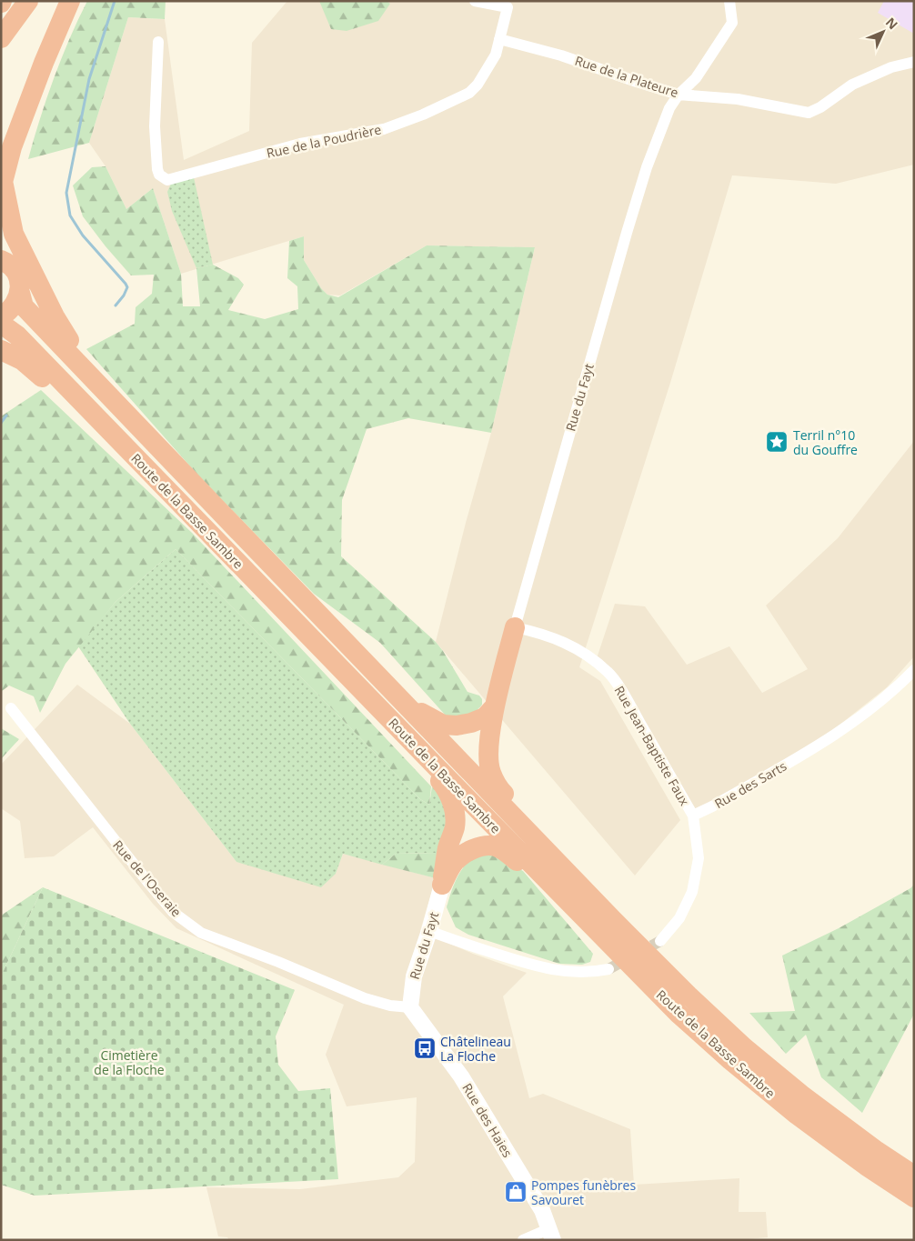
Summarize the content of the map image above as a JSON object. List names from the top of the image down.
{
  "streets": {
    "highway": ["Route de la Basse Sambre"],
    "street": [
      "Rue de la Plateure",
      "Rue de la Poudrière",
      "Rue du Fayt",
      "Rue Jean-Baptiste Faux",
      "Rue des Sarts",
      "Rue de l'Oseraie",
      "Rue des Haies"
    ]
  },
  "crossings": [
    ["Rue de la Plateure", "Rue de la Poudrière"],
    ["Rue de la Plateure", "Rue du Fayt"],
    ["Rue du Fayt", "Rue Jean-Baptiste Faux"],
    ["Rue du Fayt", "Rue de l'Oseraie"],
    ["Rue du Fayt", "Rue des Haies"],
    ["Rue Jean-Baptiste Faux", "Rue des Sarts"],
    ["Rue de l'Oseraie", "Rue des Haies"]
  ],
  "parks": ["Cimetière de la Floche"],
  "places": {
    "place": ["Terril n°10 du Gouffre"],
    "bus stop": ["Châtelineau La Floche"],
    "shop": ["Pompes funèbres Savouret"]
  },
  "north": "top right"
}
